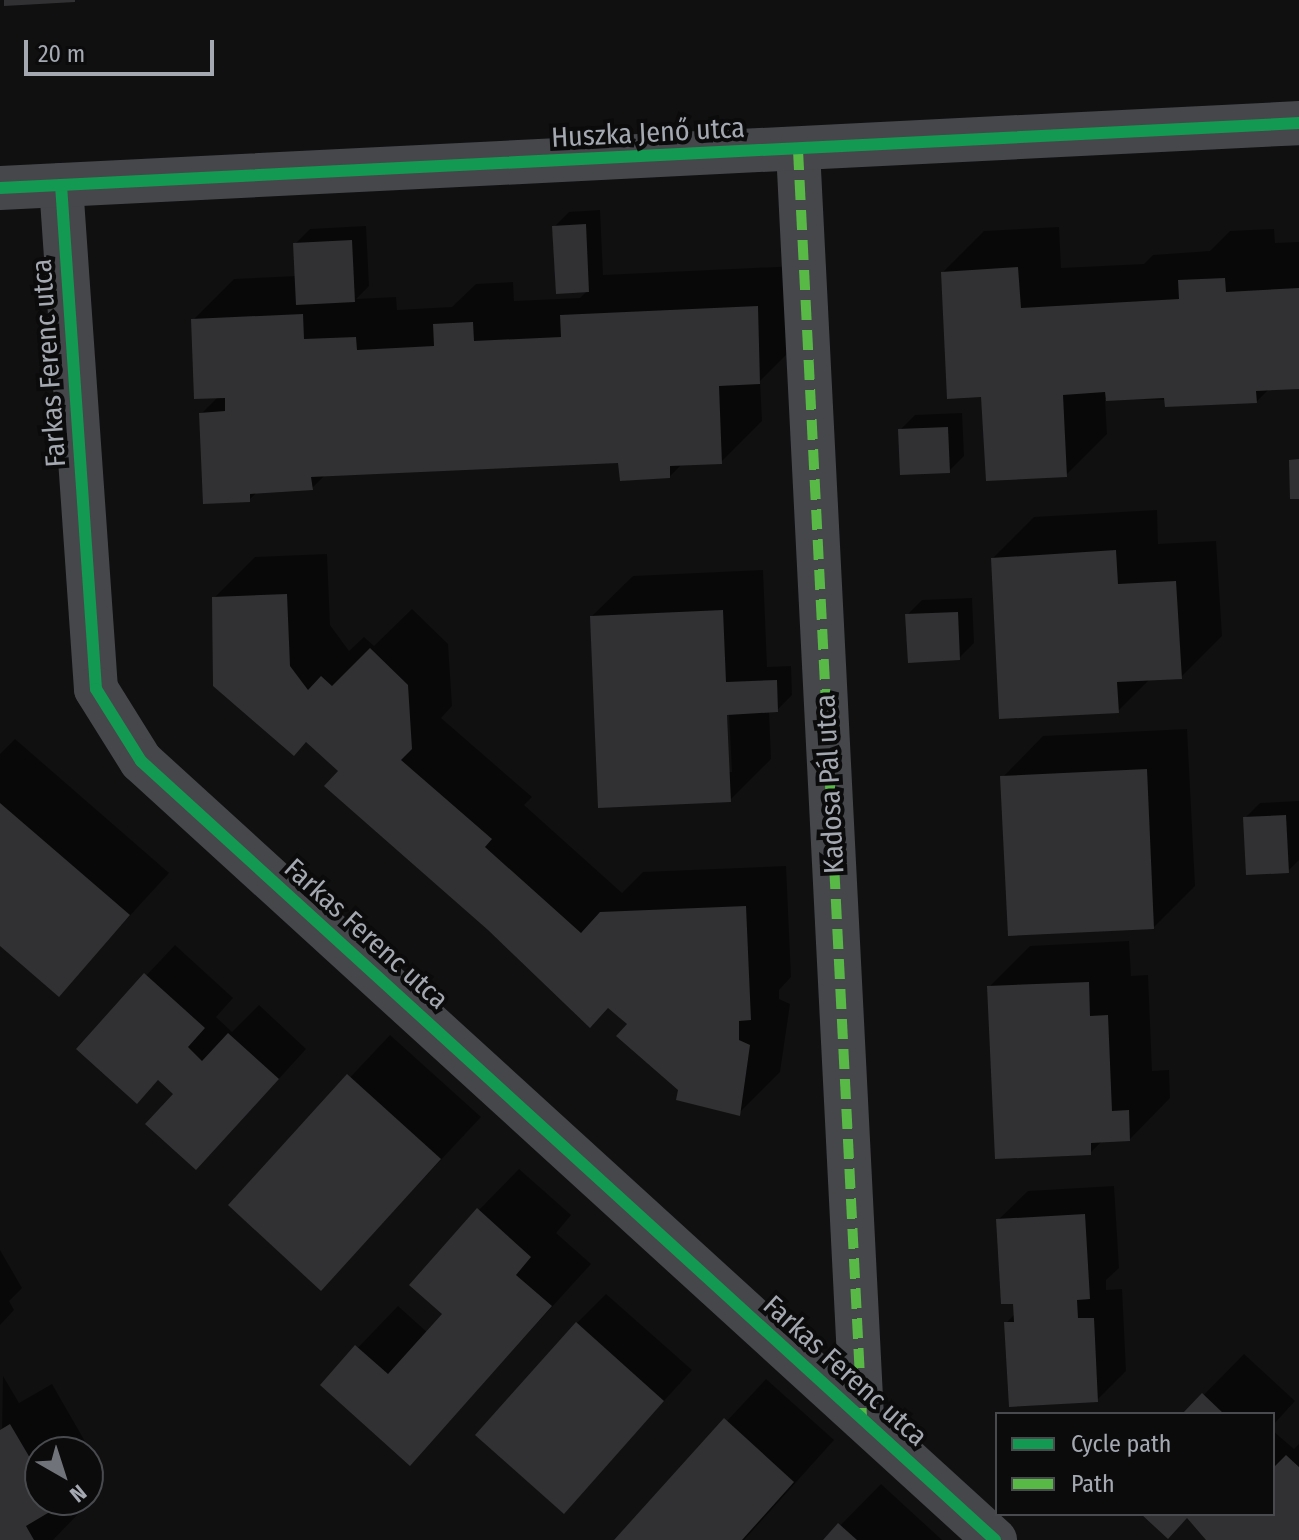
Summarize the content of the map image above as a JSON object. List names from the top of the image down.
{
  "streets": {
    "street": ["Huszka Jenő utca", "Farkas Ferenc utca", "Kadosa Pál utca"]
  },
  "crossings": [
    ["Huszka Jenő utca", "Farkas Ferenc utca"],
    ["Huszka Jenő utca", "Kadosa Pál utca"],
    ["Farkas Ferenc utca", "Kadosa Pál utca"]
  ],
  "legend": ["Cycle path", "Path"],
  "scale_bar": "20 m",
  "north": "bottom right"
}
